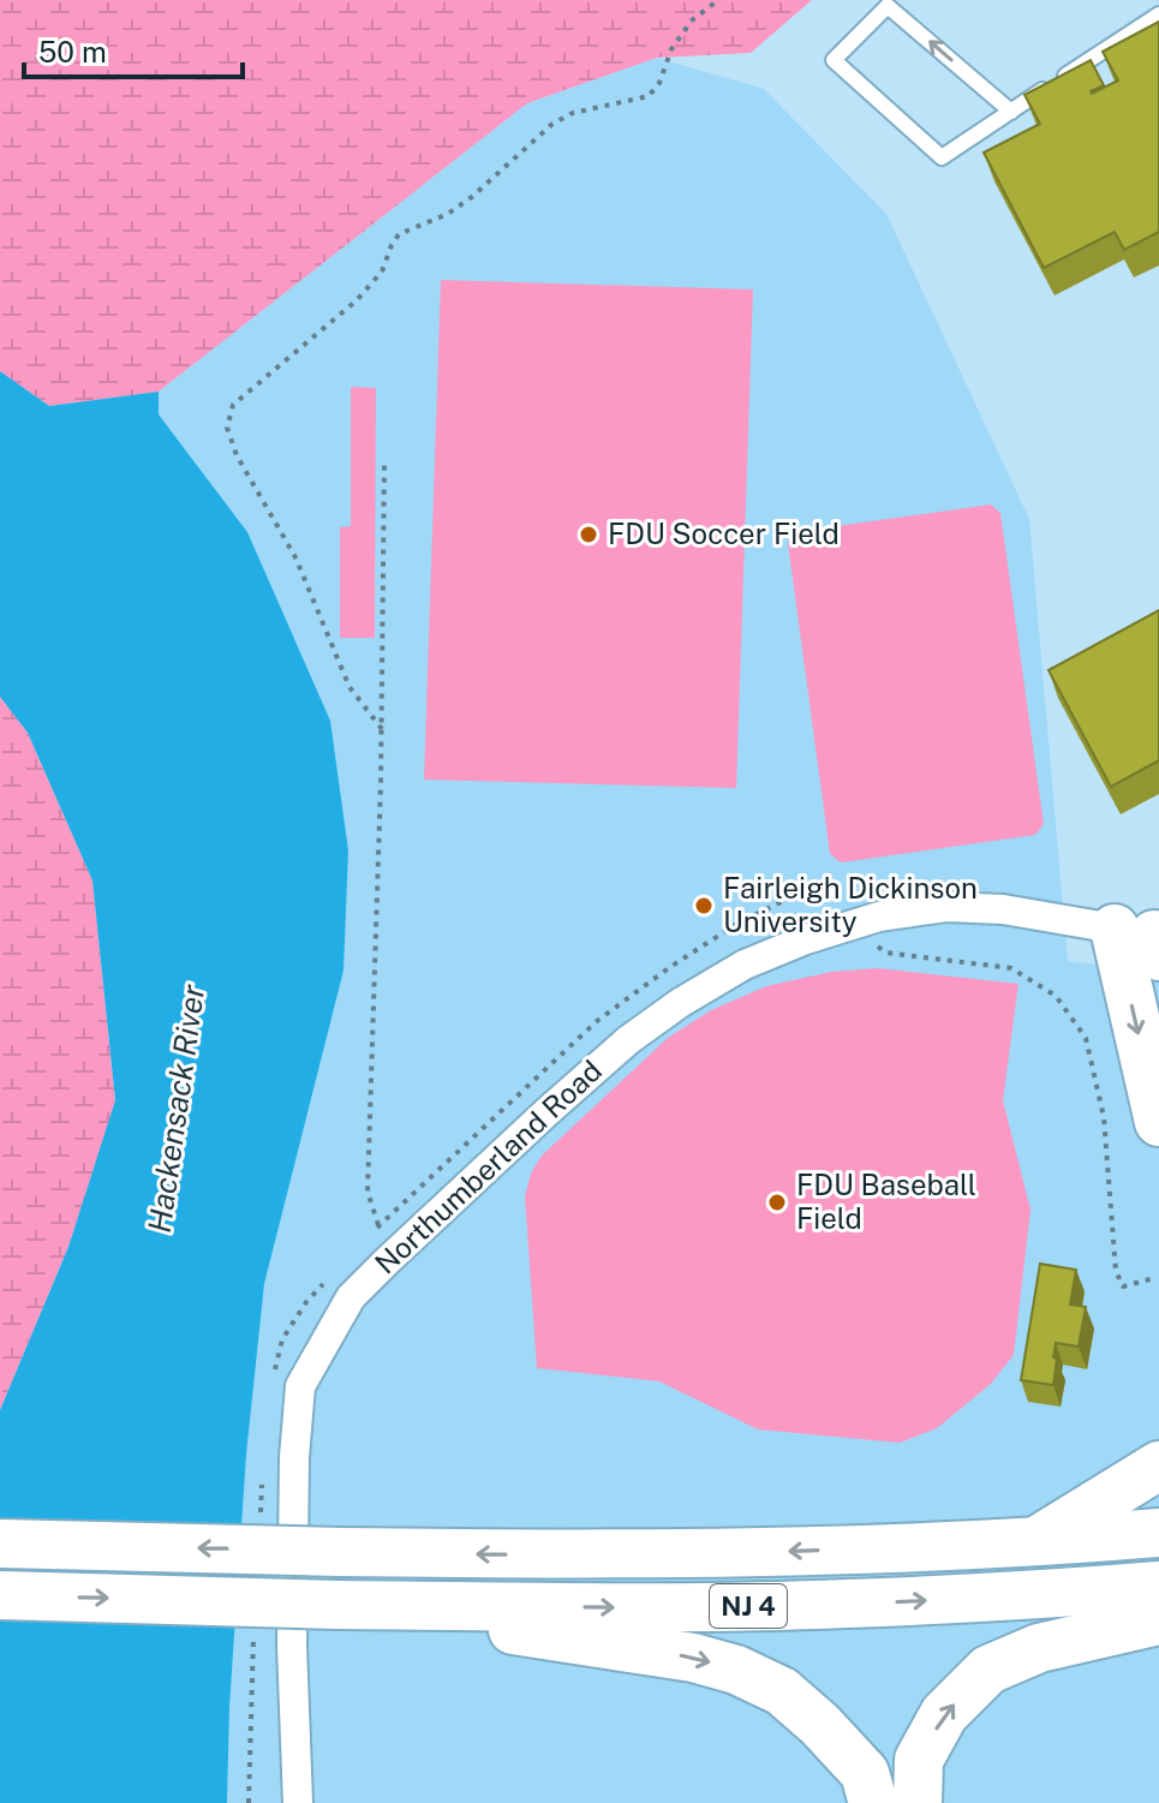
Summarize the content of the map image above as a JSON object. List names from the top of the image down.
{
  "streets": {
    "highway": ["NJ 4"],
    "street": ["Northumberland Road"]
  },
  "water": ["Hackensack River"],
  "places": ["FDU Soccer Field", "Fairleigh Dickinson University", "FDU Baseball Field"],
  "scale_bar": "50 m"
}
